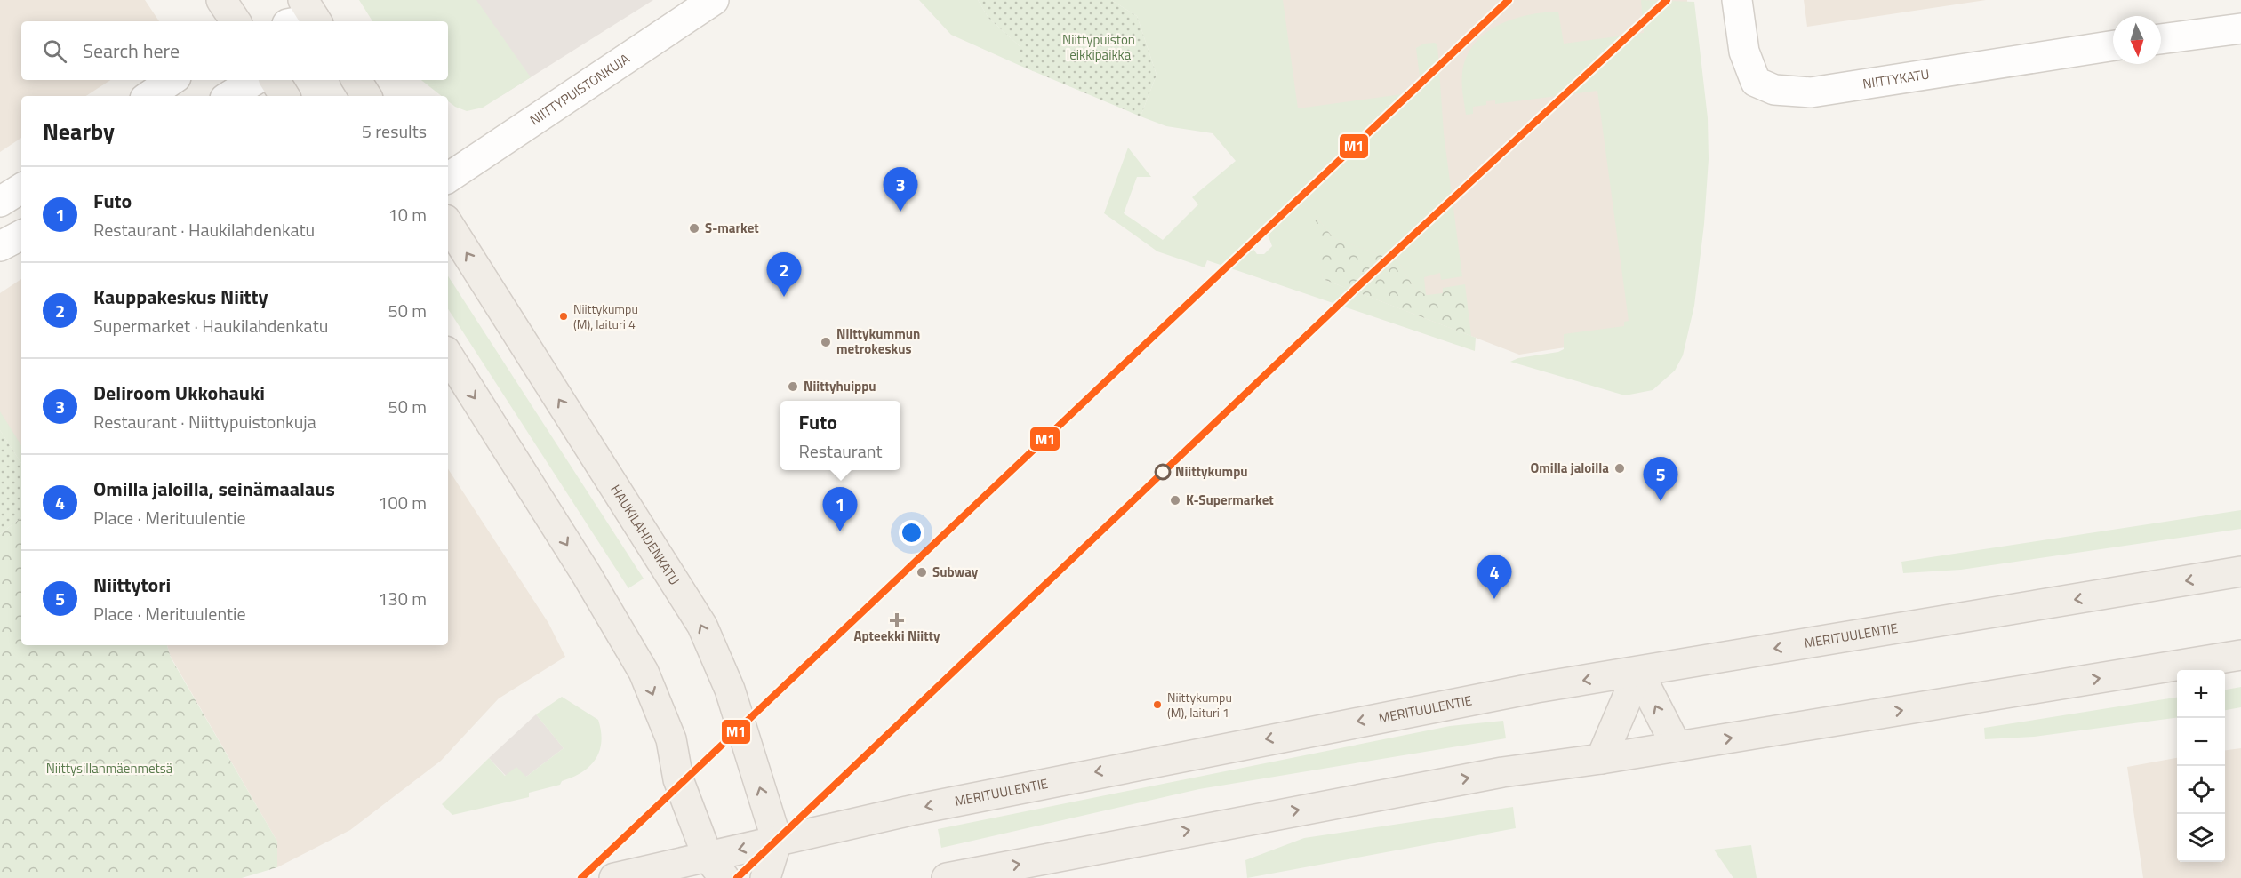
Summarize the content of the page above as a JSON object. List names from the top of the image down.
{
  "streets": {
    "main road": ["HAUKILAHDENKATU", "MERITUULENTIE"],
    "street": ["NIITTYKATU", "NIITTYPUISTONKUJA"]
  },
  "crossings": [
    ["HAUKILAHDENKATU", "MERITUULENTIE"]
  ],
  "parks": ["Niittypuiston leikkipaikka", "Niittysillanmäenmetsä"],
  "places": {
    "other": [
      "S-market",
      "Niittykumpu (M), laituri 4",
      "Niittykummun metrokeskus",
      "Niittyhuippu",
      "Omilla jaloilla",
      "Niittykumpu",
      "K-Supermarket",
      "Subway",
      "Niittykumpu (M), laituri 1"
    ],
    "health": ["Apteekki Niitty"]
  },
  "lines": ["transit line M1"],
  "north": "bottom",
  "page": {
    "search": "Search here",
    "heading": ["Nearby", "5 results"],
    "list": [
      {
        "mark": "1",
        "name": "Futo",
        "note": "Restaurant · Haukilahdenkatu",
        "value": "10 m"
      },
      {
        "mark": "2",
        "name": "Kauppakeskus Niitty",
        "note": "Supermarket · Haukilahdenkatu",
        "value": "50 m"
      },
      {
        "mark": "3",
        "name": "Deliroom Ukkohauki",
        "note": "Restaurant · Niittypuistonkuja",
        "value": "50 m"
      },
      {
        "mark": "4",
        "name": "Omilla jaloilla, seinämaalaus",
        "note": "Place · Merituulentie",
        "value": "100 m"
      },
      {
        "mark": "5",
        "name": "Niittytori",
        "note": "Place · Merituulentie",
        "value": "130 m"
      }
    ],
    "pins": [
      "3",
      "2",
      "5",
      "1",
      "4"
    ],
    "popup": ["Futo", "Restaurant"],
    "map_buttons": ["+", "−"]
  }
}
